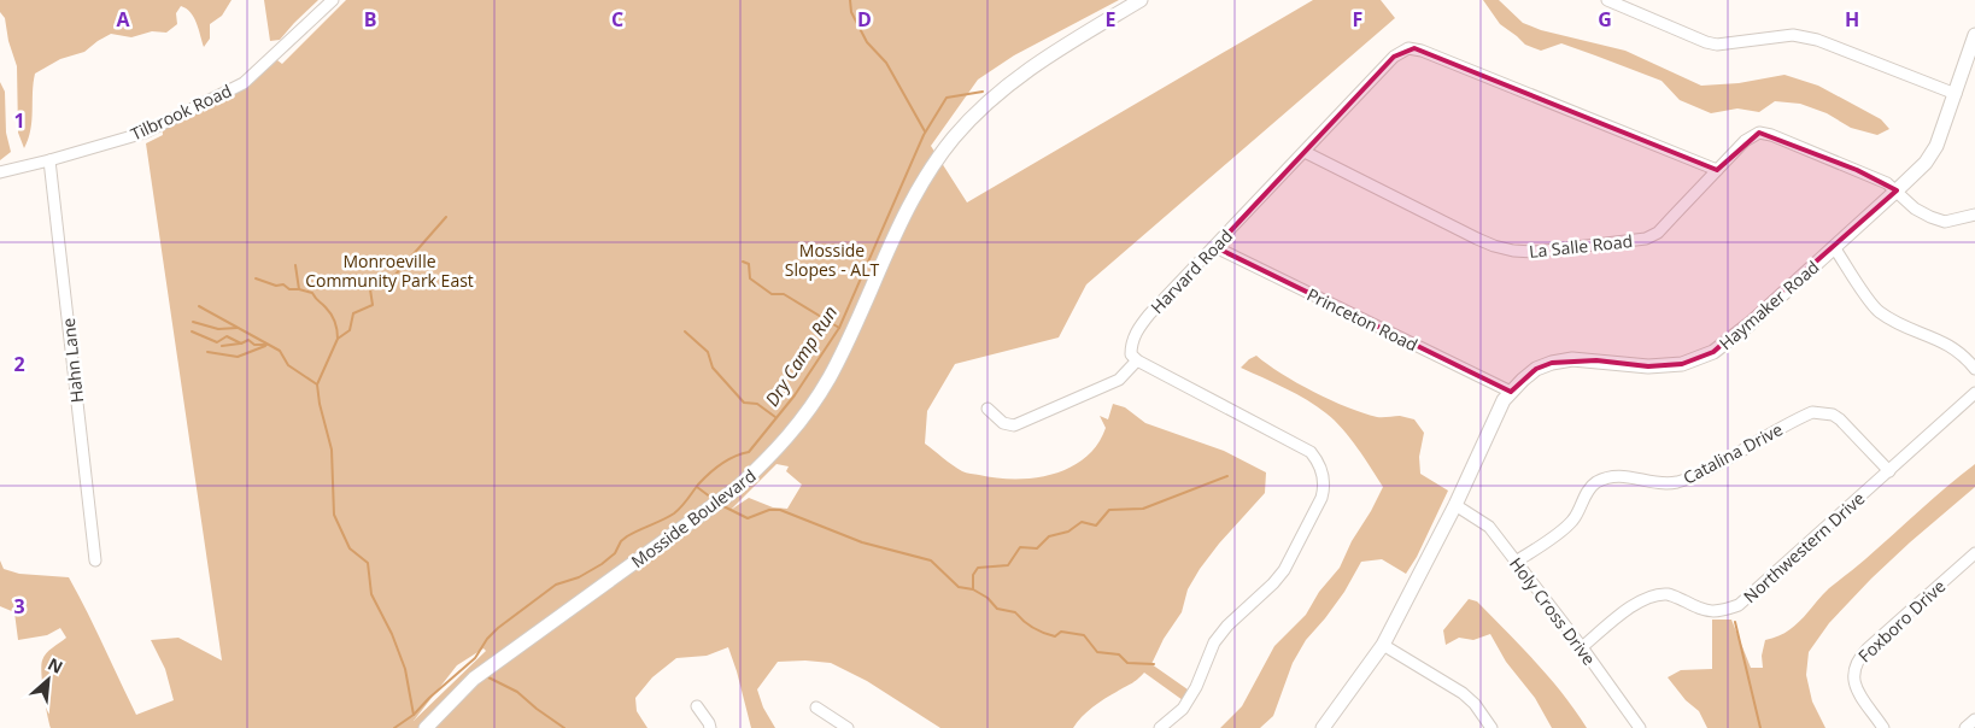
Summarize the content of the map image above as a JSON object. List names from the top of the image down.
{
  "streets": {
    "main road": ["Haymaker Road", "Mosside Boulevard"],
    "street": [
      "Tilbrook Road",
      "La Salle Road",
      "Harvard Road",
      "Princeton Road",
      "Hahn Lane",
      "Catalina Drive",
      "Northwestern Drive",
      "Holy Cross Drive",
      "Foxboro Drive"
    ]
  },
  "crossings": [
    ["Tilbrook Road", "Hahn Lane"],
    ["La Salle Road", "Harvard Road"],
    ["La Salle Road", "Haymaker Road"],
    ["Harvard Road", "Princeton Road"],
    ["Haymaker Road", "Princeton Road"],
    ["Haymaker Road", "Holy Cross Drive"],
    ["Catalina Drive", "Northwestern Drive"],
    ["Catalina Drive", "Holy Cross Drive"],
    ["Northwestern Drive", "Holy Cross Drive"]
  ],
  "water": ["Dry Camp Run"],
  "parks": ["Mosside Slopes - ALT", "Monroeville Community Park East"],
  "north": "top right",
  "grid": {
    "columns": [
      "A",
      "B",
      "C",
      "D",
      "E",
      "F",
      "G",
      "H"
    ],
    "rows": ["1", "2", "3"]
  }
}
